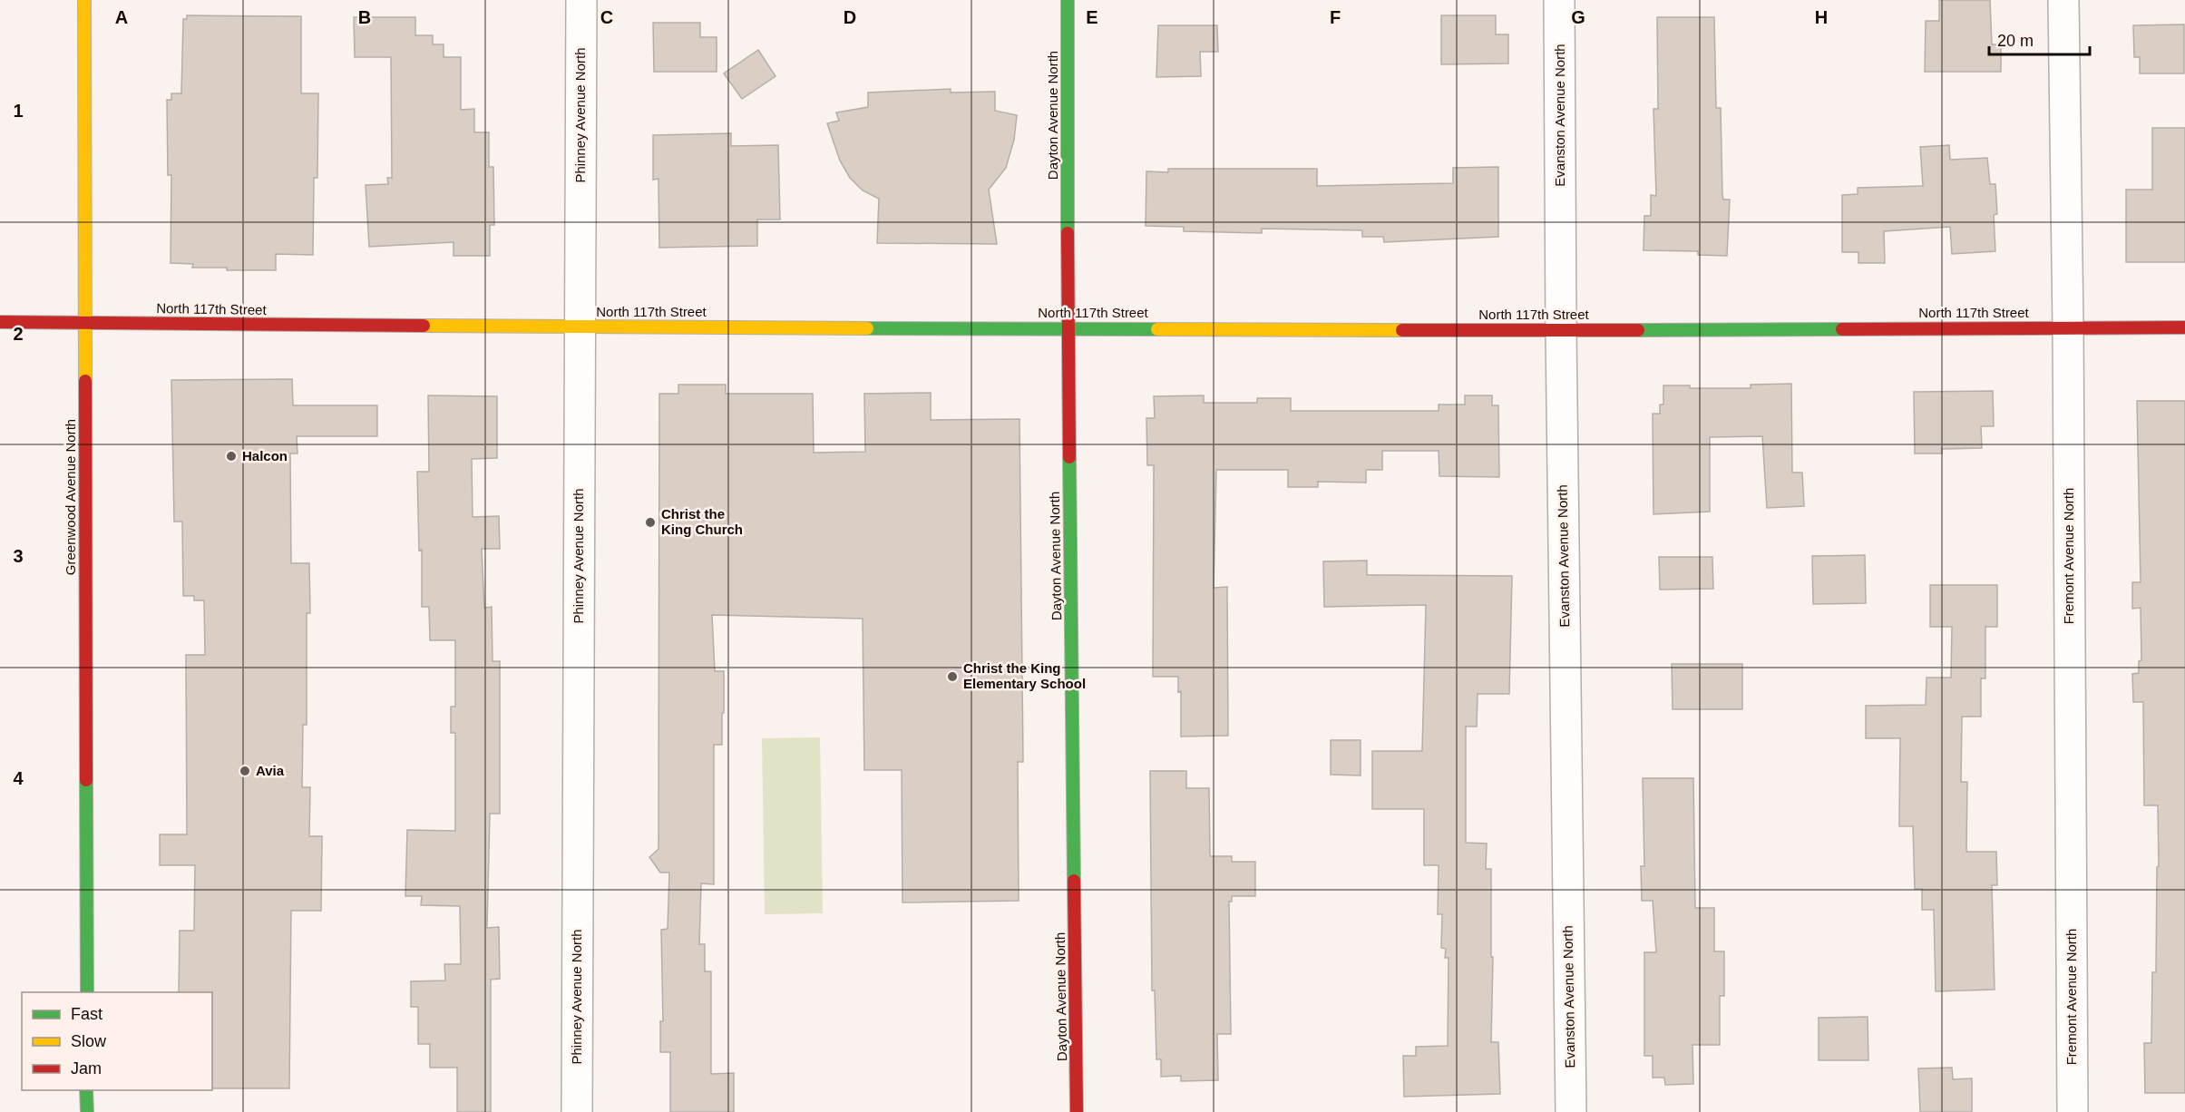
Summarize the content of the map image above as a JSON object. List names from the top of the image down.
{
  "streets": {
    "street": [
      "Phinney Avenue North",
      "Dayton Avenue North",
      "Evanston Avenue North",
      "North 117th Street",
      "Greenwood Avenue North",
      "Fremont Avenue North"
    ]
  },
  "crossings": [
    ["Phinney Avenue North", "North 117th Street"],
    ["Dayton Avenue North", "North 117th Street"],
    ["Evanston Avenue North", "North 117th Street"],
    ["North 117th Street", "Greenwood Avenue North"],
    ["North 117th Street", "Fremont Avenue North"]
  ],
  "places": [
    "Halcon",
    "Christ the King Church",
    "Christ the King Elementary School",
    "Avia"
  ],
  "legend": ["Fast", "Slow", "Jam"],
  "scale_bar": "20 m",
  "grid": {
    "columns": [
      "A",
      "B",
      "C",
      "D",
      "E",
      "F",
      "G",
      "H"
    ],
    "rows": [
      "1",
      "2",
      "3",
      "4"
    ]
  }
}
